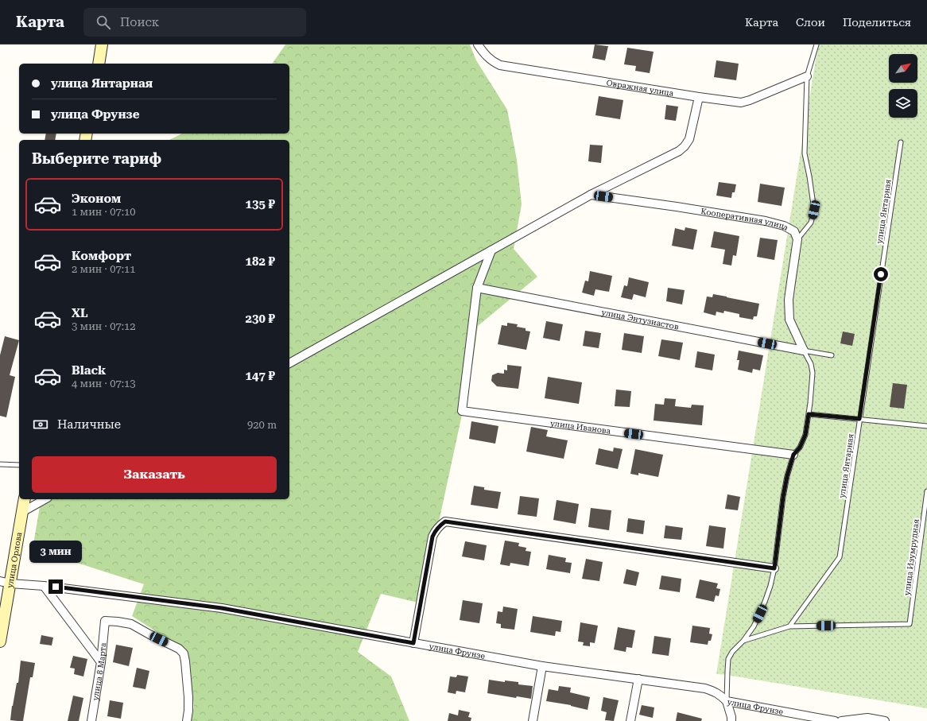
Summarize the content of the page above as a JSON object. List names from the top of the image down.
{
  "streets": {
    "street": [
      "Овражная улица",
      "Кооперативная улица",
      "улица Энтузиастов",
      "улица Иванова",
      "улица Орлова",
      "улица Фрунзе",
      "улица 8 Марта"
    ],
    "lane": ["улица Янтарная", "улица Изумрудная"]
  },
  "crossings": [
    ["улица Янтарная", "улица Изумрудная"],
    ["улица Энтузиастов", "улица Иванова"],
    ["улица Орлова", "улица Фрунзе"]
  ],
  "north": "top right",
  "page": {
    "header": "Карта",
    "search": "Поиск",
    "nav": ["Карта", "Слои", "Поделиться"],
    "banner": ["улица Янтарная", "улица Фрунзе"],
    "heading": "Выберите тариф",
    "list": [
      {
        "name": "Эконом",
        "note": "1 мин · 07:10",
        "value": "135 ₽"
      },
      {
        "name": "Комфорт",
        "note": "2 мин · 07:11",
        "value": "182 ₽"
      },
      {
        "name": "XL",
        "note": "3 мин · 07:12",
        "value": "230 ₽"
      },
      {
        "name": "Black",
        "note": "4 мин · 07:13",
        "value": "147 ₽"
      }
    ],
    "pay": ["Наличные", "920 m"],
    "buttons": "Заказать",
    "bubble": "3 мин"
  }
}
